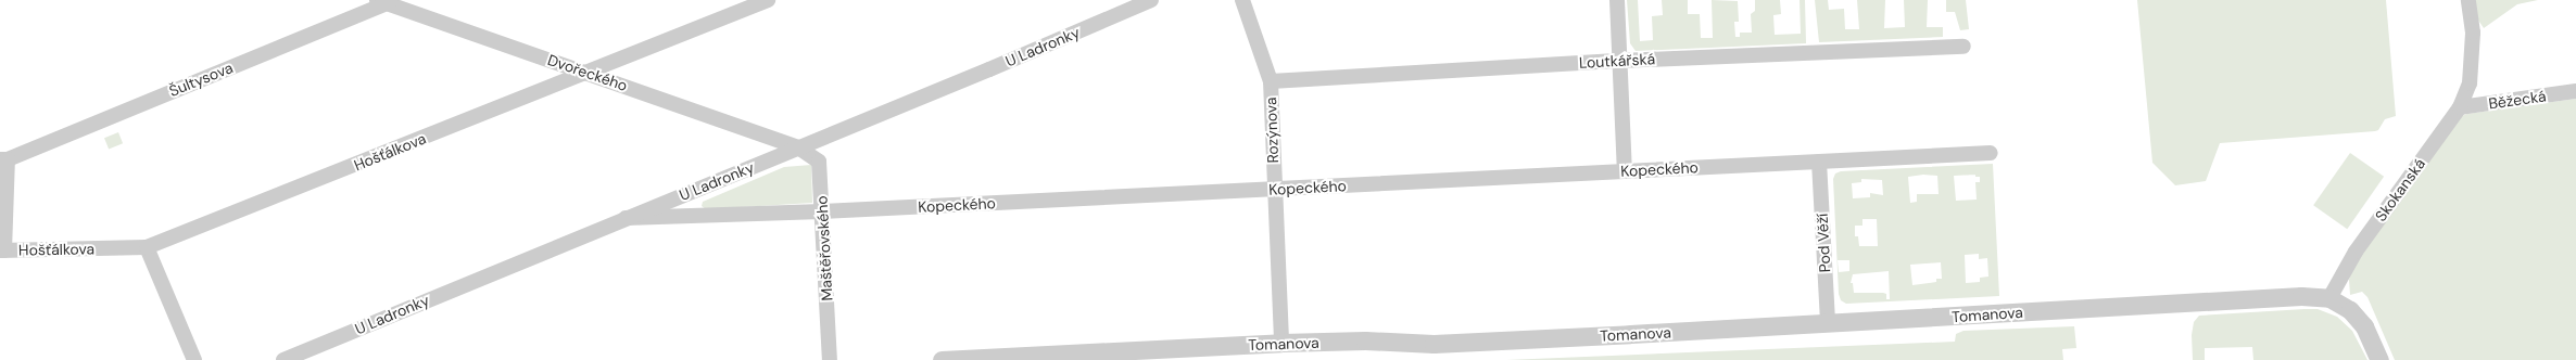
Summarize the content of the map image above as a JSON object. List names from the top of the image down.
{
  "streets": {
    "street": [
      "U Ladronky",
      "Loutkářská",
      "Dvořeckého",
      "Šultysova",
      "Běžecká",
      "Rozýnova",
      "Hošťálkova",
      "Kopeckého",
      "Skokanská",
      "Pod Věží",
      "Maštěřovského",
      "Tomanova"
    ]
  },
  "crossings": [
    ["U Ladronky", "Dvořeckého"],
    ["U Ladronky", "Kopeckého"],
    ["U Ladronky", "Maštěřovského"],
    ["Loutkářská", "Rozýnova"],
    ["Dvořeckého", "Šultysova"],
    ["Dvořeckého", "Hošťálkova"],
    ["Dvořeckého", "Maštěřovského"],
    ["Šultysova", "Hošťálkova"],
    ["Běžecká", "Skokanská"],
    ["Rozýnova", "Kopeckého"],
    ["Rozýnova", "Tomanova"],
    ["Kopeckého", "Pod Věží"],
    ["Kopeckého", "Maštěřovského"],
    ["Skokanská", "Tomanova"],
    ["Pod Věží", "Tomanova"]
  ]
}
